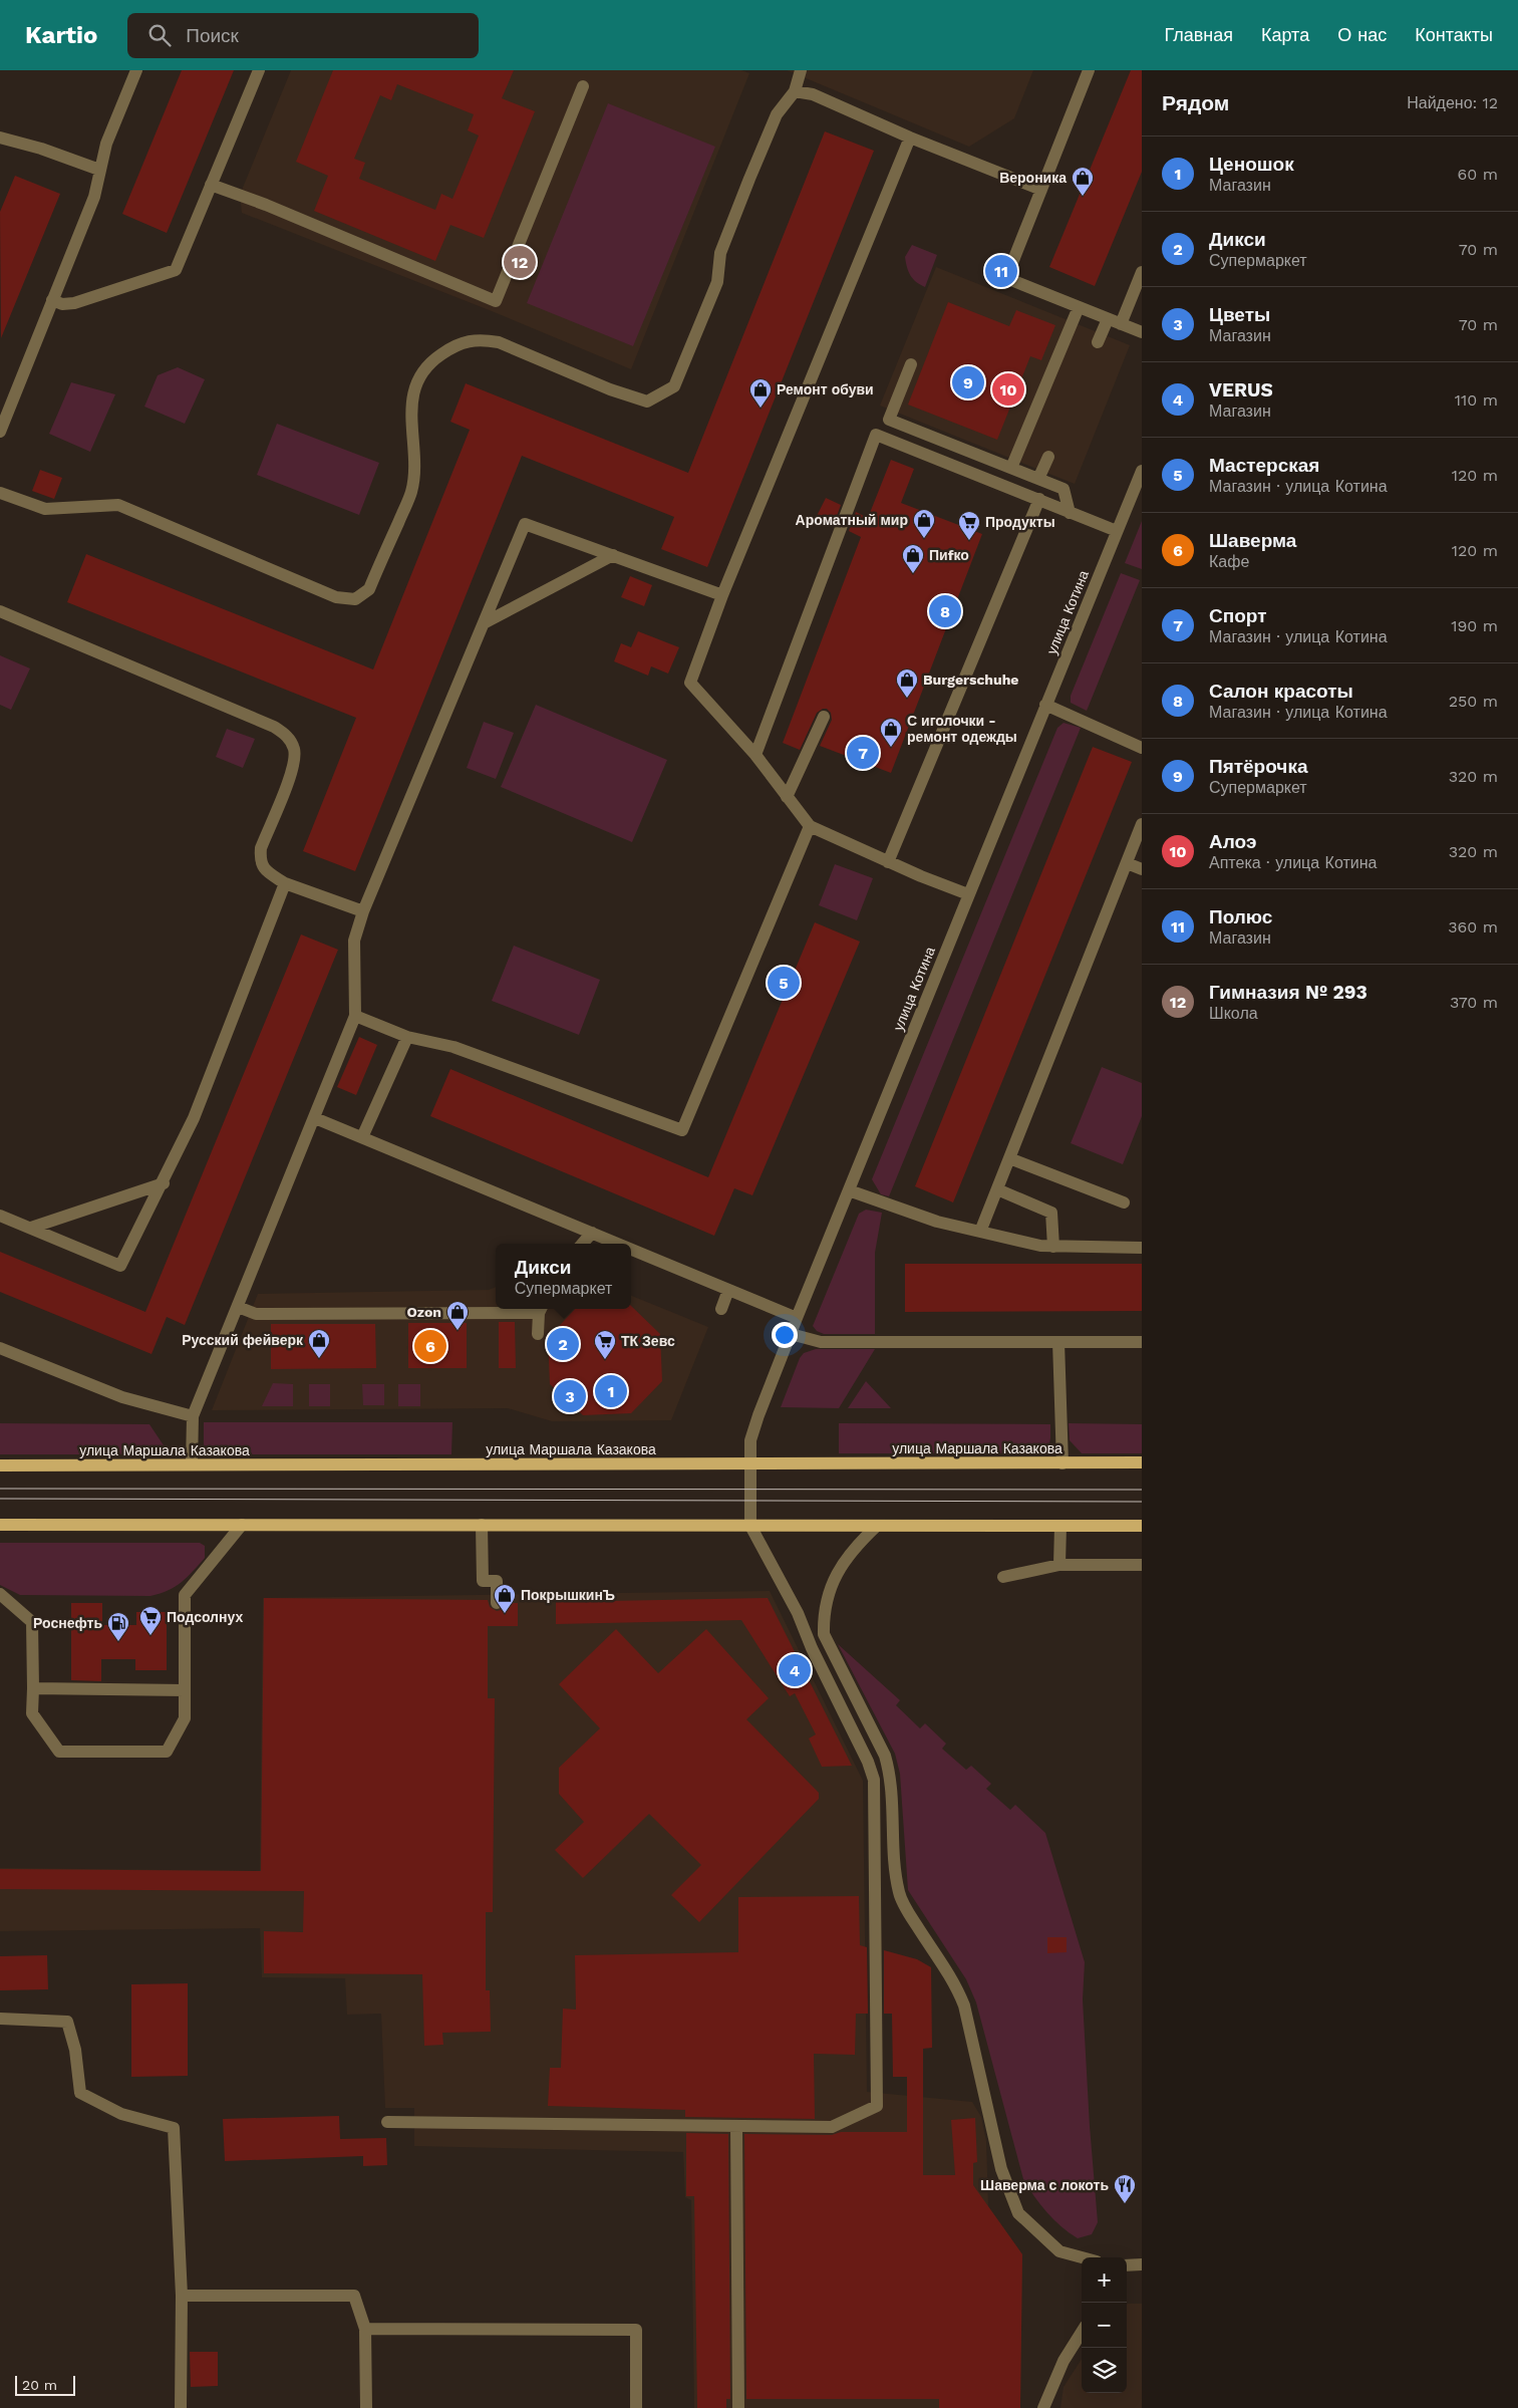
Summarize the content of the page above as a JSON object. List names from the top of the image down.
{
  "streets": {
    "main road": ["улица Маршала Казакова"],
    "street": ["улица Котина"]
  },
  "crossings": [
    ["улица Котина", "улица Маршала Казакова"]
  ],
  "places": {
    "shop": [
      "Вероника",
      "Ремонт обуви",
      "Ароматный мир",
      "Пиfко",
      "Burgerschuhe",
      "С иголочки - ремонт одежды",
      "Ozon",
      "Русский фейверк",
      "ПокрышкинЪ"
    ],
    "supermarket": ["Продукты", "ТК Зевс", "Подсолнух"],
    "fuel station": ["Роснефть"],
    "restaurant": ["Шаверма с локоть"]
  },
  "scale_bar": "20 m",
  "page": {
    "header": "Kartio",
    "search": "Поиск",
    "nav": [
      "Главная",
      "Карта",
      "О нас",
      "Контакты"
    ],
    "heading": ["Рядом", "Найдено: 12"],
    "list": [
      {
        "mark": "1",
        "name": "Ценошок",
        "note": "Магазин",
        "value": "60 m"
      },
      {
        "mark": "2",
        "name": "Дикси",
        "note": "Супермаркет",
        "value": "70 m"
      },
      {
        "mark": "3",
        "name": "Цветы",
        "note": "Магазин",
        "value": "70 m"
      },
      {
        "mark": "4",
        "name": "VERUS",
        "note": "Магазин",
        "value": "110 m"
      },
      {
        "mark": "5",
        "name": "Мастерская",
        "note": "Магазин · улица Котина",
        "value": "120 m"
      },
      {
        "mark": "6",
        "name": "Шаверма",
        "note": "Кафе",
        "value": "120 m"
      },
      {
        "mark": "7",
        "name": "Спорт",
        "note": "Магазин · улица Котина",
        "value": "190 m"
      },
      {
        "mark": "8",
        "name": "Салон красоты",
        "note": "Магазин · улица Котина",
        "value": "250 m"
      },
      {
        "mark": "9",
        "name": "Пятёрочка",
        "note": "Супермаркет",
        "value": "320 m"
      },
      {
        "mark": "10",
        "name": "Алоэ",
        "note": "Аптека · улица Котина",
        "value": "320 m"
      },
      {
        "mark": "11",
        "name": "Полюс",
        "note": "Магазин",
        "value": "360 m"
      },
      {
        "mark": "12",
        "name": "Гимназия № 293",
        "note": "Школа",
        "value": "370 m"
      }
    ],
    "pins": [
      "12",
      "11",
      "9",
      "10",
      "8",
      "7",
      "5",
      "2",
      "6",
      "1",
      "3",
      "4"
    ],
    "popup": ["Дикси", "Супермаркет"],
    "map_buttons": ["+", "−"],
    "scale": "20 m"
  }
}
